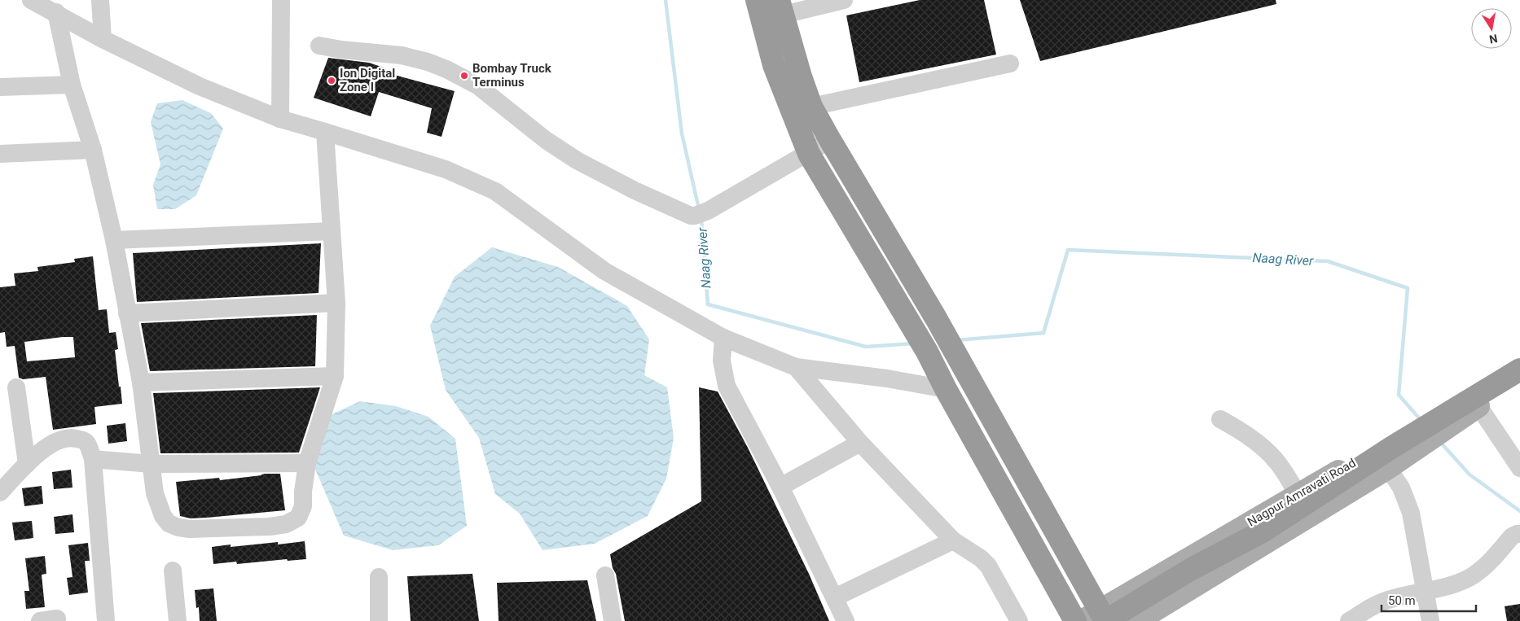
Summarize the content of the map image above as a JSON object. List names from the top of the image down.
{
  "streets": {
    "main road": ["Nagpur Amravati Road"]
  },
  "water": ["Naag River"],
  "places": ["Bombay Truck Terminus", "Ion Digital Zone I"],
  "scale_bar": "50 m",
  "north": "bottom"
}
